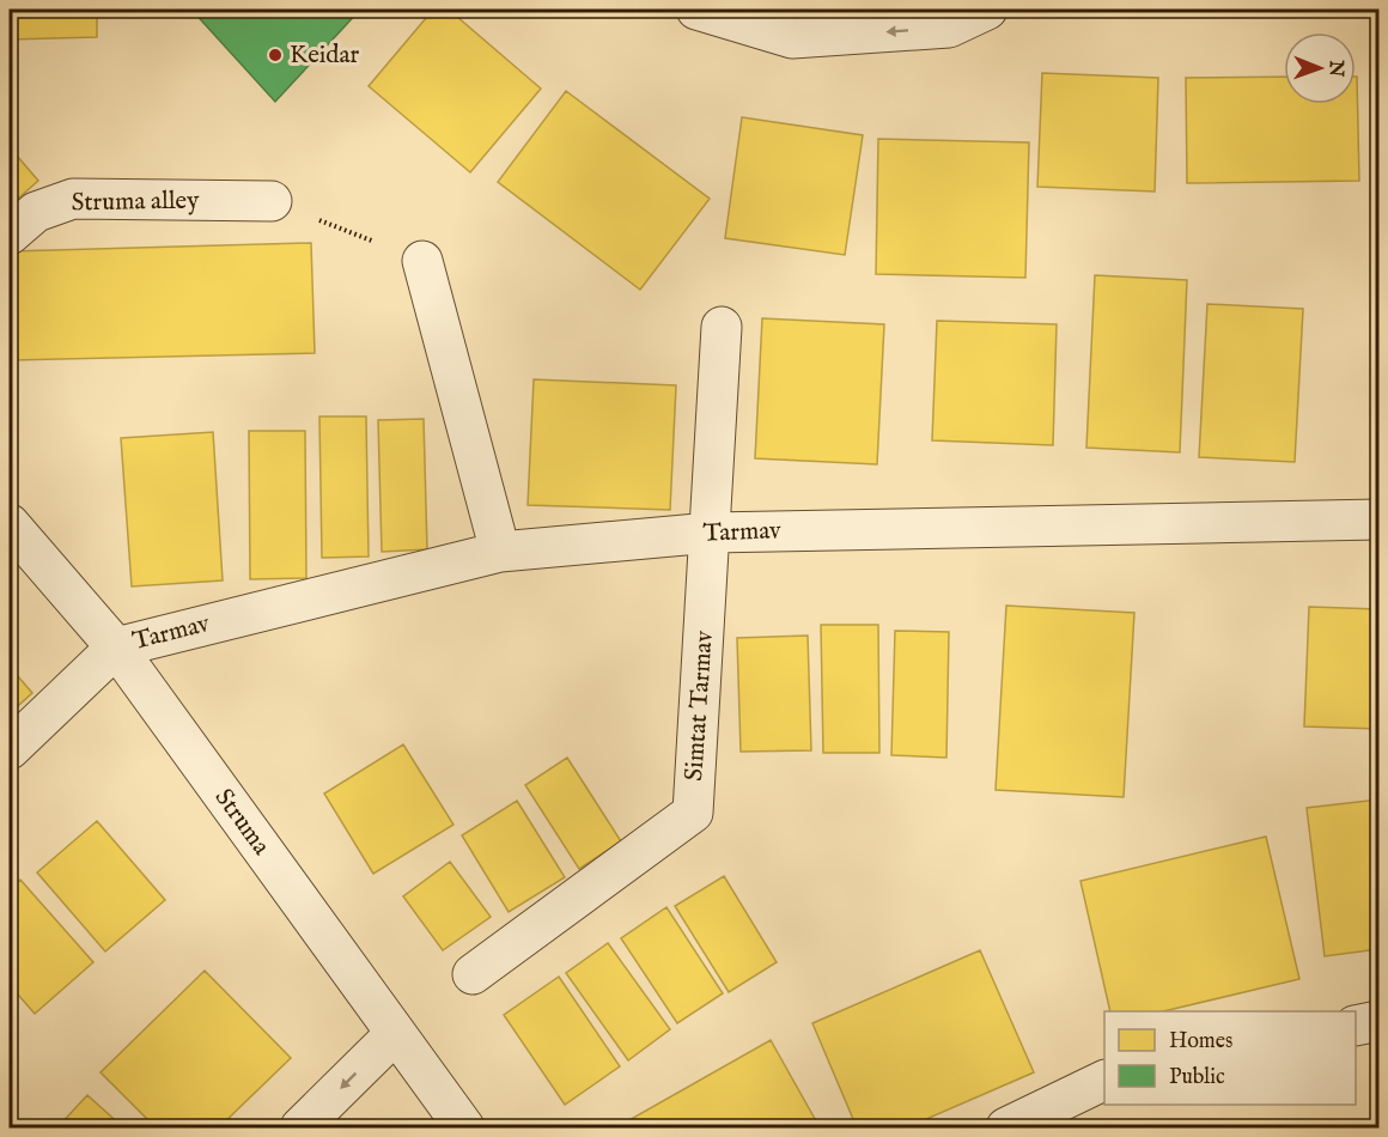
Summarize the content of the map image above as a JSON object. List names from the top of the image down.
{
  "streets": {
    "street": [
      "Struma alley",
      "Tarmav",
      "Simtat Tarmav",
      "Struma"
    ]
  },
  "crossings": [
    ["Tarmav", "Simtat Tarmav"],
    ["Tarmav", "Struma"]
  ],
  "places": ["Keidar"],
  "legend": ["Homes", "Public"],
  "north": "right"
}
